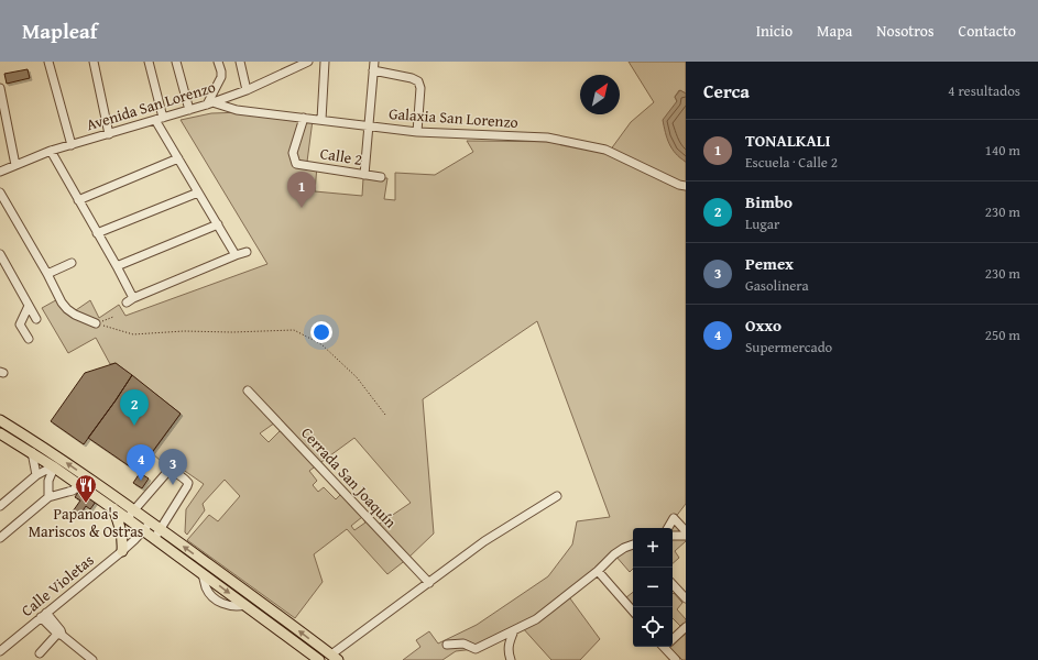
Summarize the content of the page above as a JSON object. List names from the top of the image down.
{
  "streets": {
    "street": [
      "Avenida San Lorenzo",
      "Galaxia San Lorenzo",
      "Calle 2",
      "Cerrada San Joaquín",
      "Calle Violetas"
    ]
  },
  "crossings": [
    ["Avenida San Lorenzo", "Galaxia San Lorenzo"],
    ["Galaxia San Lorenzo", "Calle 2"]
  ],
  "places": {
    "restaurant": ["Papanoa's Mariscos & Ostras"]
  },
  "north": "top right",
  "page": {
    "header": "Mapleaf",
    "nav": [
      "Inicio",
      "Mapa",
      "Nosotros",
      "Contacto"
    ],
    "heading": ["Cerca", "4 resultados"],
    "list": [
      {
        "mark": "1",
        "name": "TONALKALI",
        "note": "Escuela · Calle 2",
        "value": "140 m"
      },
      {
        "mark": "2",
        "name": "Bimbo",
        "note": "Lugar",
        "value": "230 m"
      },
      {
        "mark": "3",
        "name": "Pemex",
        "note": "Gasolinera",
        "value": "230 m"
      },
      {
        "mark": "4",
        "name": "Oxxo",
        "note": "Supermercado",
        "value": "250 m"
      }
    ],
    "pins": [
      "1",
      "2",
      "4",
      "3"
    ],
    "map_buttons": ["+", "−"]
  }
}
